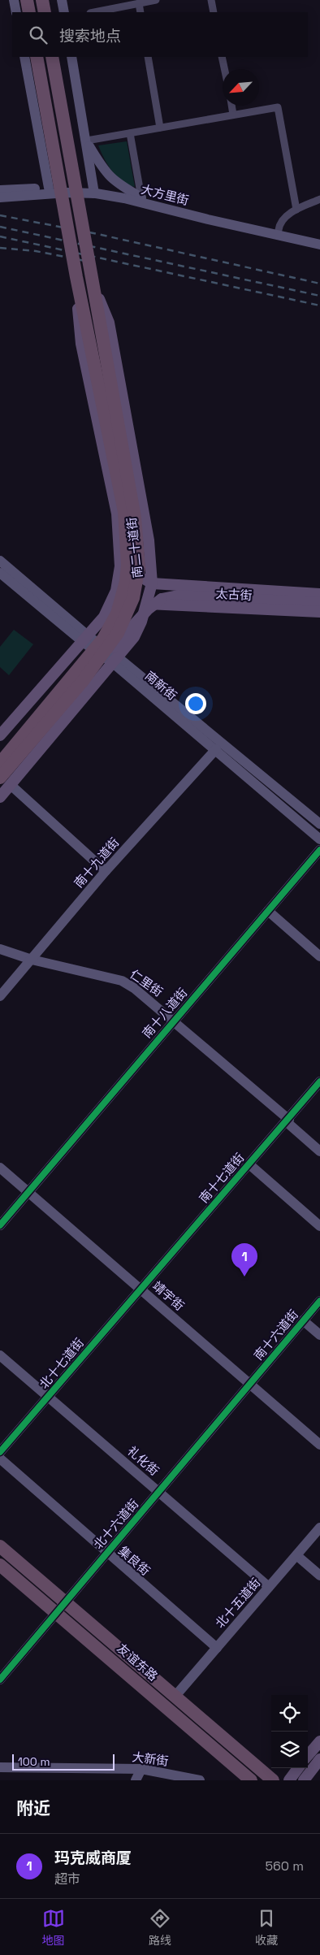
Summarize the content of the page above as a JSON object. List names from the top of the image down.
{
  "streets": {
    "highway": ["友谊东路"],
    "main road": ["南二十道街", "太古街"],
    "street": [
      "大方里街",
      "南新街",
      "南十九道街",
      "仁里街",
      "南十八道街",
      "南十七道街",
      "靖宇街",
      "南十六道街",
      "北十七道街",
      "礼化街",
      "北十六道街",
      "集良街",
      "北十五道街",
      "大新街"
    ]
  },
  "crossings": [
    ["南二十道街", "太古街"],
    ["南二十道街", "南新街"],
    ["南新街", "南十九道街"],
    ["南十九道街", "仁里街"],
    ["仁里街", "南十八道街"],
    ["仁里街", "南十七道街"],
    ["南十八道街", "靖宇街"],
    ["南十七道街", "靖宇街"],
    ["南十七道街", "北十七道街"],
    ["靖宇街", "南十六道街"],
    ["靖宇街", "北十七道街"],
    ["靖宇街", "北十六道街"],
    ["南十六道街", "北十六道街"],
    ["北十七道街", "礼化街"],
    ["礼化街", "北十六道街"],
    ["礼化街", "北十五道街"],
    ["北十六道街", "集良街"],
    ["北十六道街", "友谊东路"],
    ["集良街", "北十五道街"],
    ["北十五道街", "友谊东路"]
  ],
  "scale_bar": "100 m",
  "north": "bottom left",
  "page": {
    "search": "搜索地点",
    "pins": "1",
    "scale": "100 m",
    "heading": "附近",
    "list": [
      {
        "mark": "1",
        "name": "玛克威商厦",
        "note": "超市",
        "value": "560 m"
      }
    ],
    "nav": ["地图", "路线", "收藏"]
  }
}
